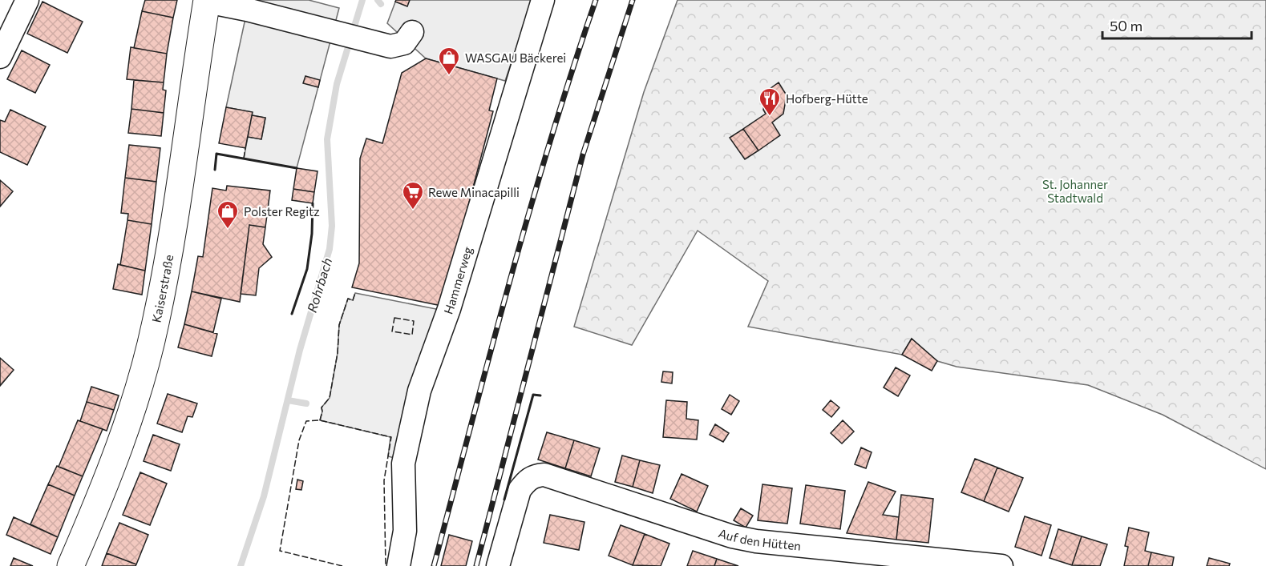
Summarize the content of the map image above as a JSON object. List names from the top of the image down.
{
  "streets": {
    "main road": ["Kaiserstraße"],
    "street": ["Hammerweg", "Auf den Hütten"]
  },
  "water": ["Rohrbach"],
  "parks": ["St. Johanner Stadtwald"],
  "places": {
    "shop": ["WASGAU Bäckerei", "Polster Regitz"],
    "restaurant": ["Hofberg-Hütte"],
    "supermarket": ["Rewe Minacapilli"]
  },
  "scale_bar": "50 m"
}
